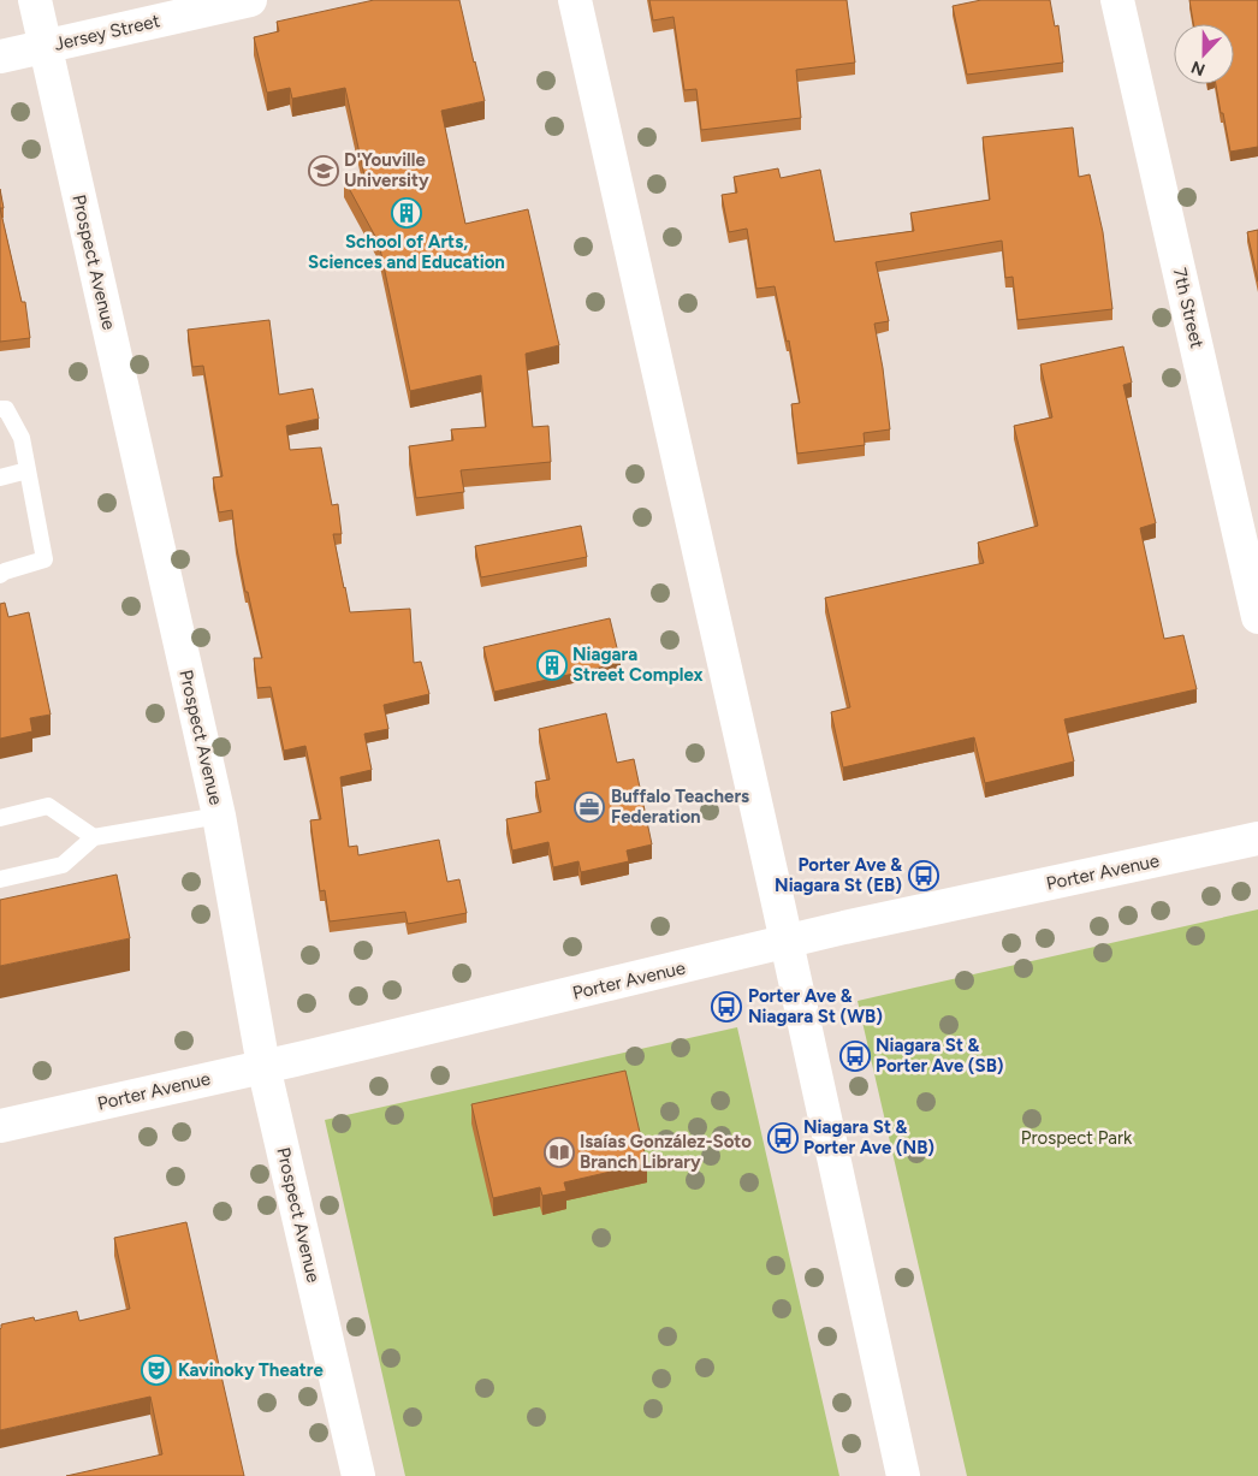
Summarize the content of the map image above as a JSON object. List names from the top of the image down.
{
  "streets": {
    "street": [
      "Jersey Street",
      "Prospect Avenue",
      "7th Street",
      "Porter Avenue"
    ]
  },
  "crossings": [
    ["Jersey Street", "Prospect Avenue"],
    ["Prospect Avenue", "Porter Avenue"]
  ],
  "parks": ["Prospect Park"],
  "places": {
    "school or university": ["D'Youville University"],
    "building": ["School of Arts, Sciences and Education", "Niagara Street Complex"],
    "office": ["Buffalo Teachers Federation"],
    "bus stop": [
      "Porter Ave & Niagara St (EB)",
      "Porter Ave & Niagara St (WB)",
      "Niagara St & Porter Ave (SB)",
      "Niagara St & Porter Ave (NB)"
    ],
    "library": ["Isaías González-Soto Branch Library"],
    "theatre": ["Kavinoky Theatre"]
  },
  "north": "bottom"
}
